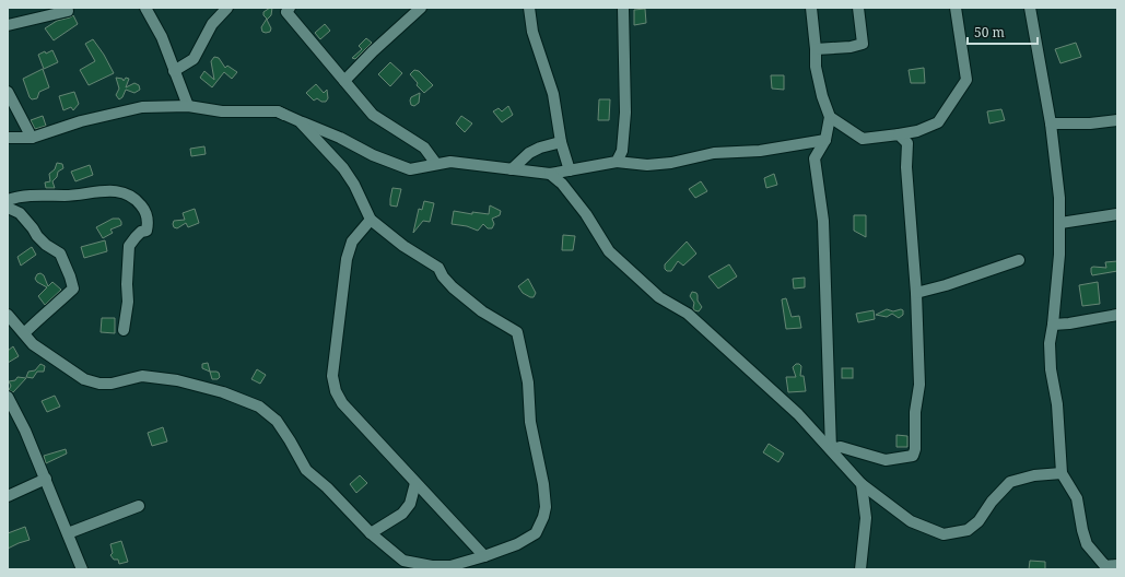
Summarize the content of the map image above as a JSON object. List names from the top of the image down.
{
  "scale_bar": "50 m"
}
